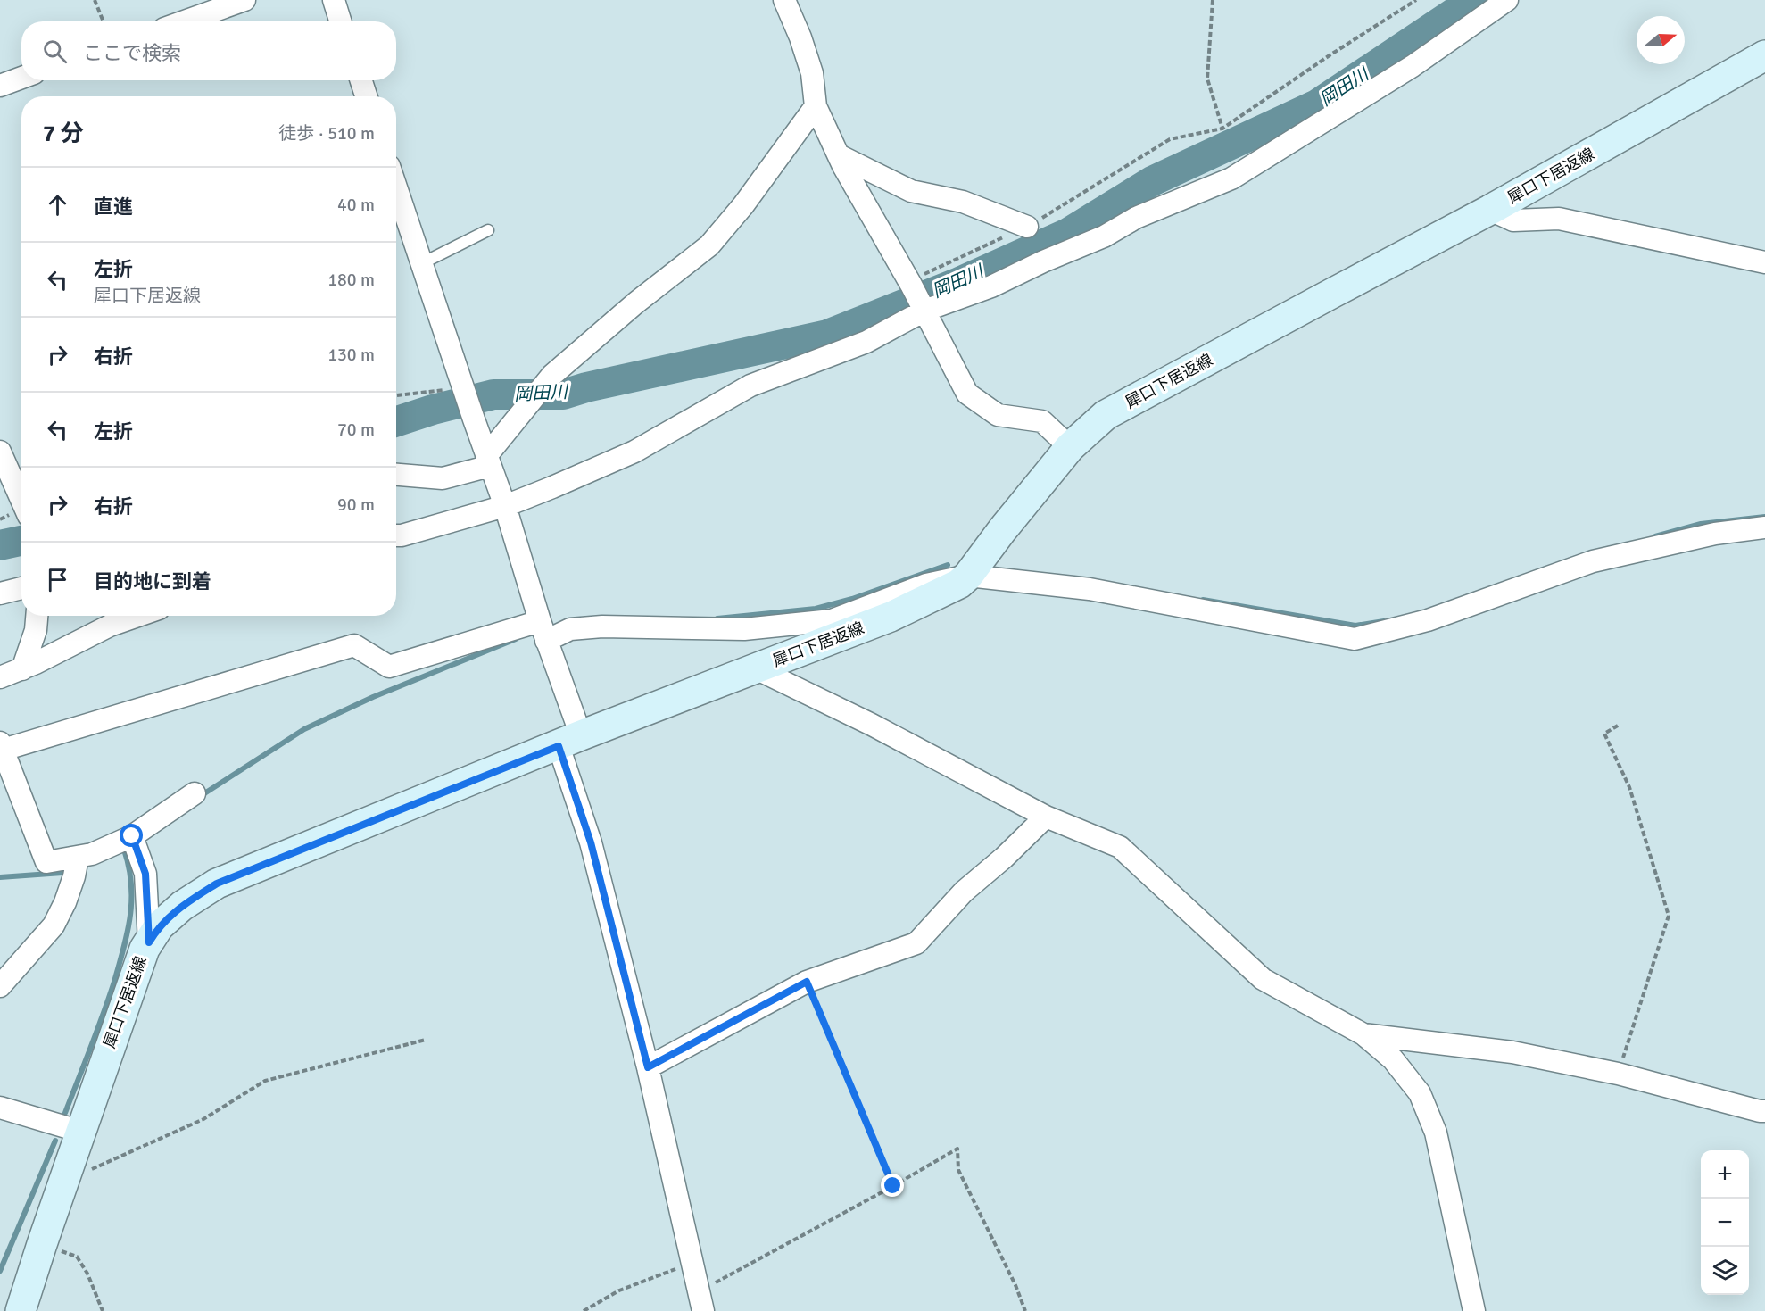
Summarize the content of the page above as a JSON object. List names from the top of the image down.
{
  "streets": {
    "main road": ["犀口下居返線"]
  },
  "water": ["岡田川"],
  "north": "right",
  "page": {
    "search": "ここで検索",
    "heading": ["7 分", "徒歩 · 510 m"],
    "list": [
      ["直進", "40 m"],
      ["左折", "犀口下居返線", "180 m"],
      ["右折", "130 m"],
      ["左折", "70 m"],
      ["右折", "90 m"],
      "目的地に到着"
    ],
    "map_buttons": ["+", "−"]
  }
}
